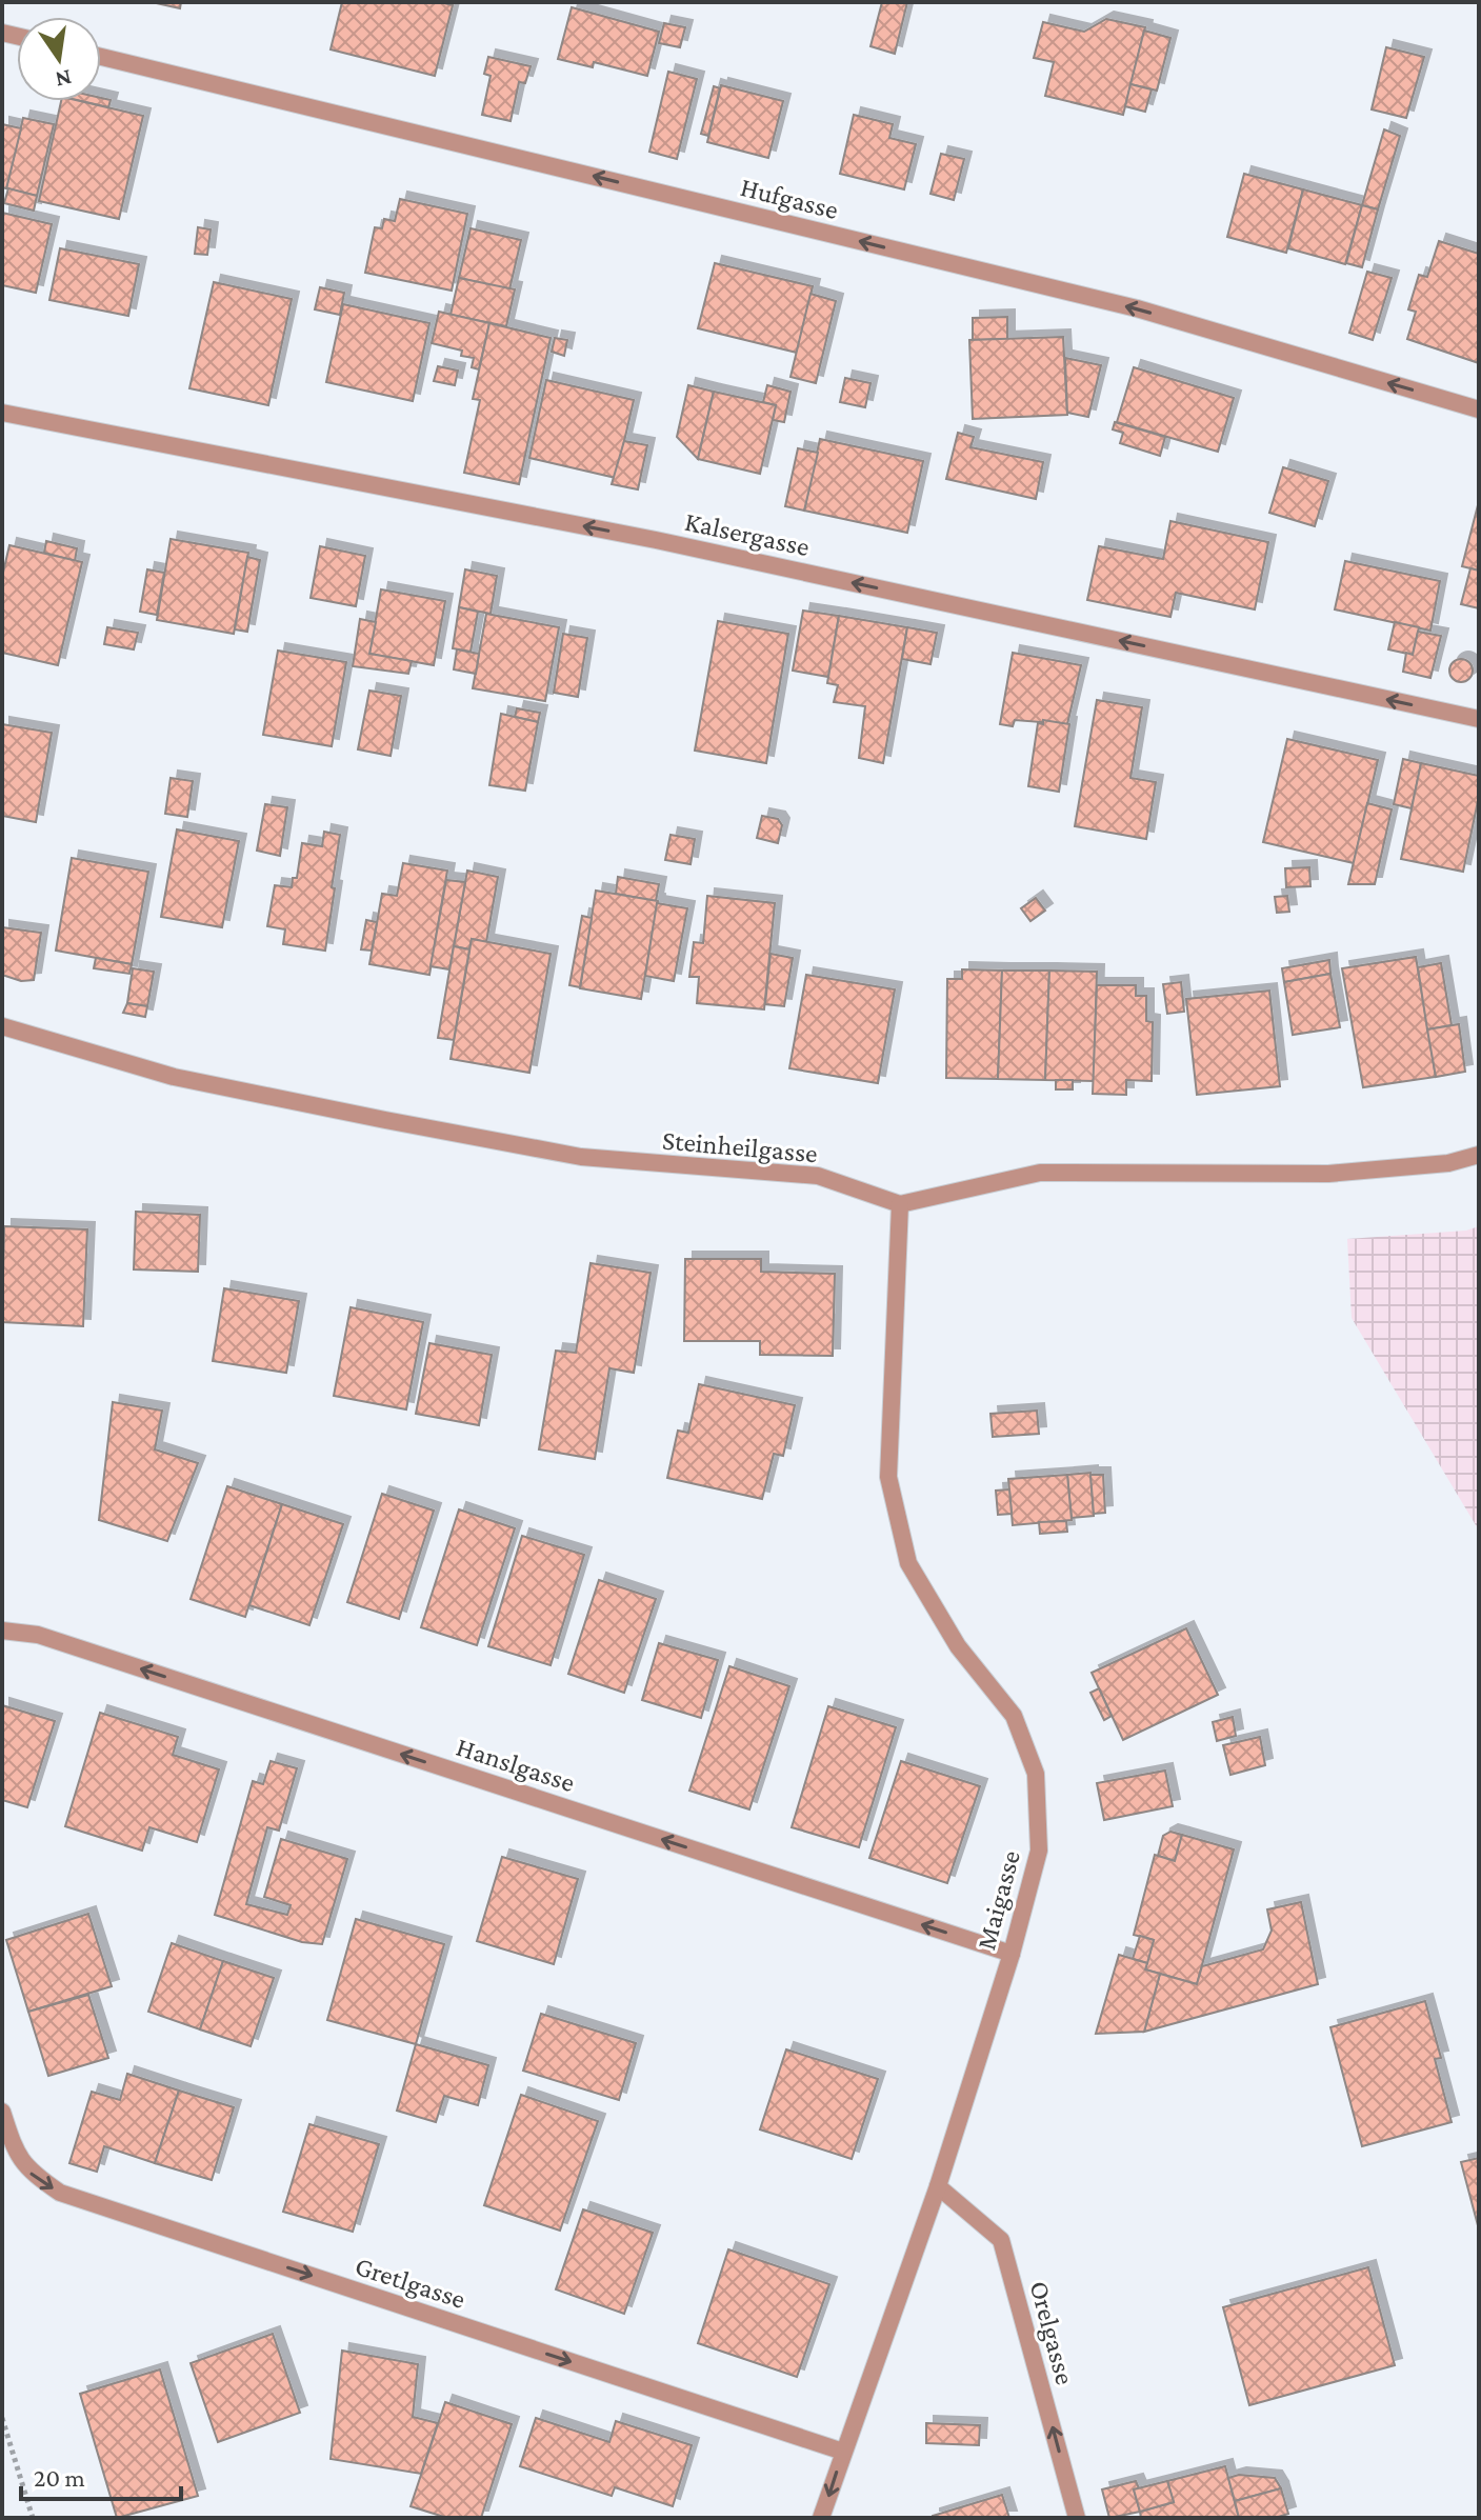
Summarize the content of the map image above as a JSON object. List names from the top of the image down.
{
  "streets": {
    "street": [
      "Hufgasse",
      "Kalsergasse",
      "Steinheilgasse",
      "Hanslgasse",
      "Maigasse",
      "Gretlgasse",
      "Orelgasse"
    ]
  },
  "crossings": [
    ["Steinheilgasse", "Maigasse"],
    ["Hanslgasse", "Maigasse"],
    ["Maigasse", "Gretlgasse"],
    ["Maigasse", "Orelgasse"]
  ],
  "one_way": [
    "Hufgasse",
    "Kalsergasse",
    "Hanslgasse",
    "Gretlgasse",
    "Orelgasse"
  ],
  "scale_bar": "20 m",
  "north": "bottom"
}
